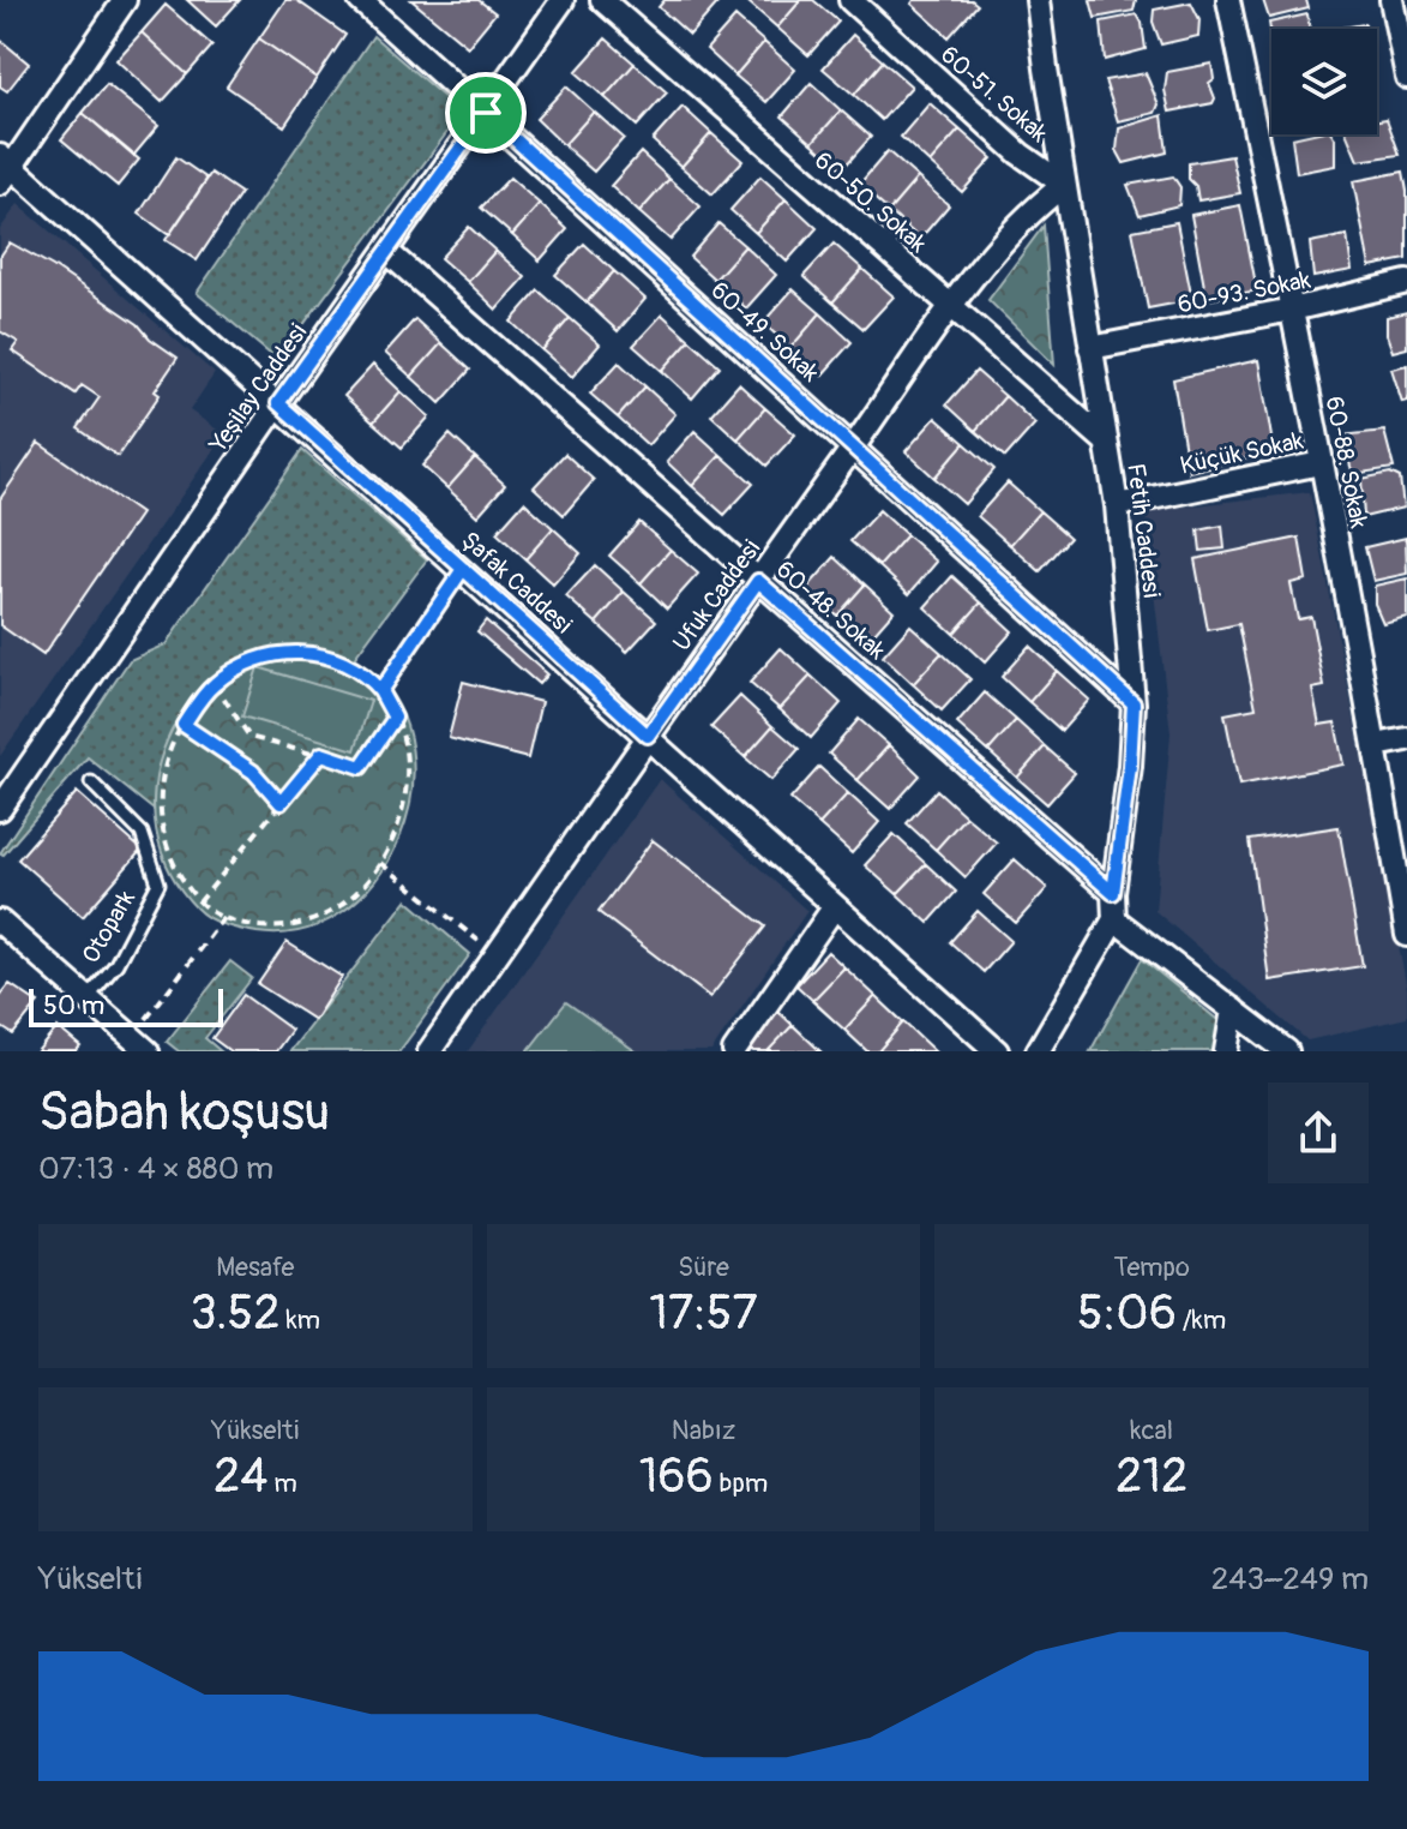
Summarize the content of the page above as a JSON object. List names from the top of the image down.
{
  "streets": {
    "street": [
      "60-51. Sokak",
      "60-50. Sokak",
      "60-93. Sokak",
      "60-49. Sokak",
      "Yeşilay Caddesi",
      "Küçük Sokak",
      "60-88. Sokak",
      "Fetih Caddesi",
      "Şafak Caddesi",
      "Ufuk Caddesi",
      "60-48. Sokak"
    ],
    "lane": ["Otopark"]
  },
  "crossings": [
    ["60-51. Sokak", "Fetih Caddesi"],
    ["60-51. Sokak", "Ufuk Caddesi"],
    ["60-50. Sokak", "Fetih Caddesi"],
    ["60-50. Sokak", "Ufuk Caddesi"],
    ["60-93. Sokak", "60-88. Sokak"],
    ["60-93. Sokak", "Fetih Caddesi"],
    ["60-49. Sokak", "Yeşilay Caddesi"],
    ["60-49. Sokak", "Fetih Caddesi"],
    ["60-49. Sokak", "Ufuk Caddesi"],
    ["Yeşilay Caddesi", "Şafak Caddesi"],
    ["Yeşilay Caddesi", "60-48. Sokak"],
    ["Küçük Sokak", "60-88. Sokak"],
    ["Küçük Sokak", "Fetih Caddesi"],
    ["Fetih Caddesi", "Ufuk Caddesi"],
    ["Fetih Caddesi", "60-48. Sokak"],
    ["Şafak Caddesi", "Ufuk Caddesi"],
    ["Ufuk Caddesi", "60-48. Sokak"]
  ],
  "scale_bar": "50 m",
  "page": {
    "scale": "50 m",
    "heading": ["Sabah koşusu", "07:13 · 4 × 880 m"],
    "stats": [
      ["Mesafe", "3.52 km"],
      ["Süre", "17:57"],
      ["Tempo", "5:06 /km"],
      ["Yükselti", "24 m"],
      ["Nabız", "166 bpm"],
      ["kcal", "212"]
    ],
    "chart": ["Yükselti", "243–249 m"]
  }
}
